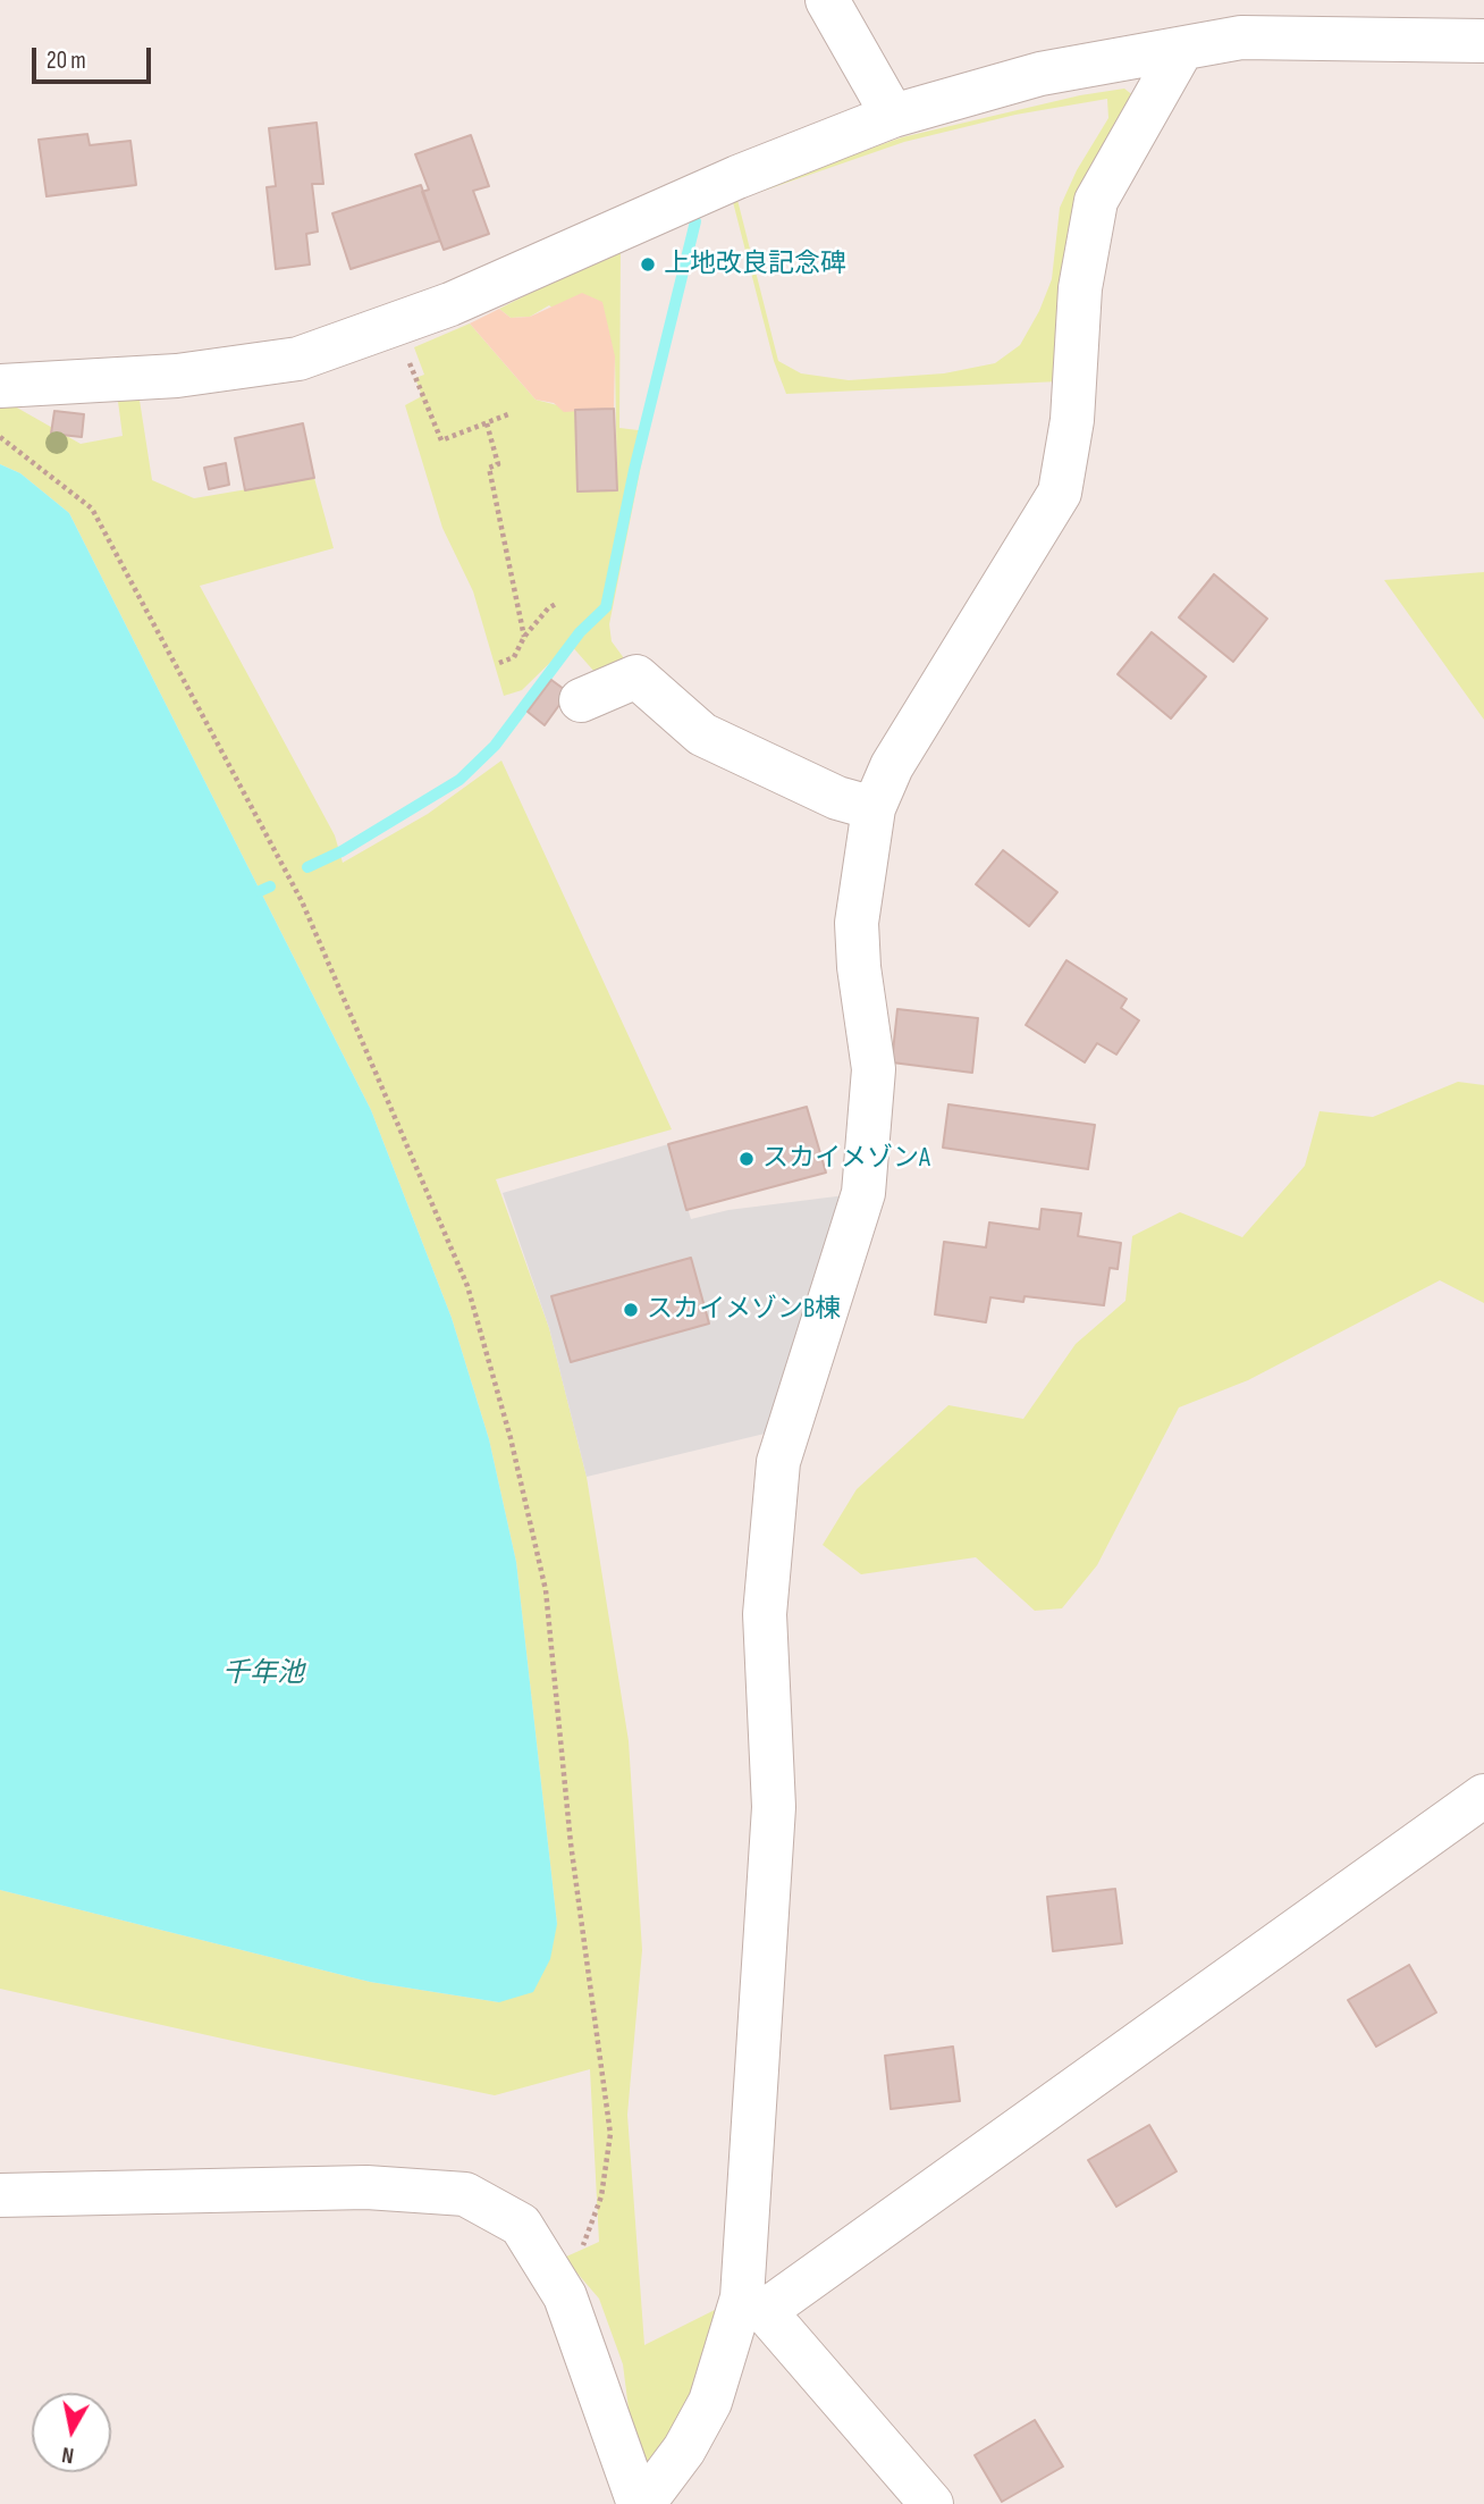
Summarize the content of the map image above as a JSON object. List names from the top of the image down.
{
  "water": ["千年池"],
  "places": ["上地改良記念碑", "スカイメゾンA", "スカイメゾンB棟"],
  "scale_bar": "20 m",
  "north": "bottom"
}
